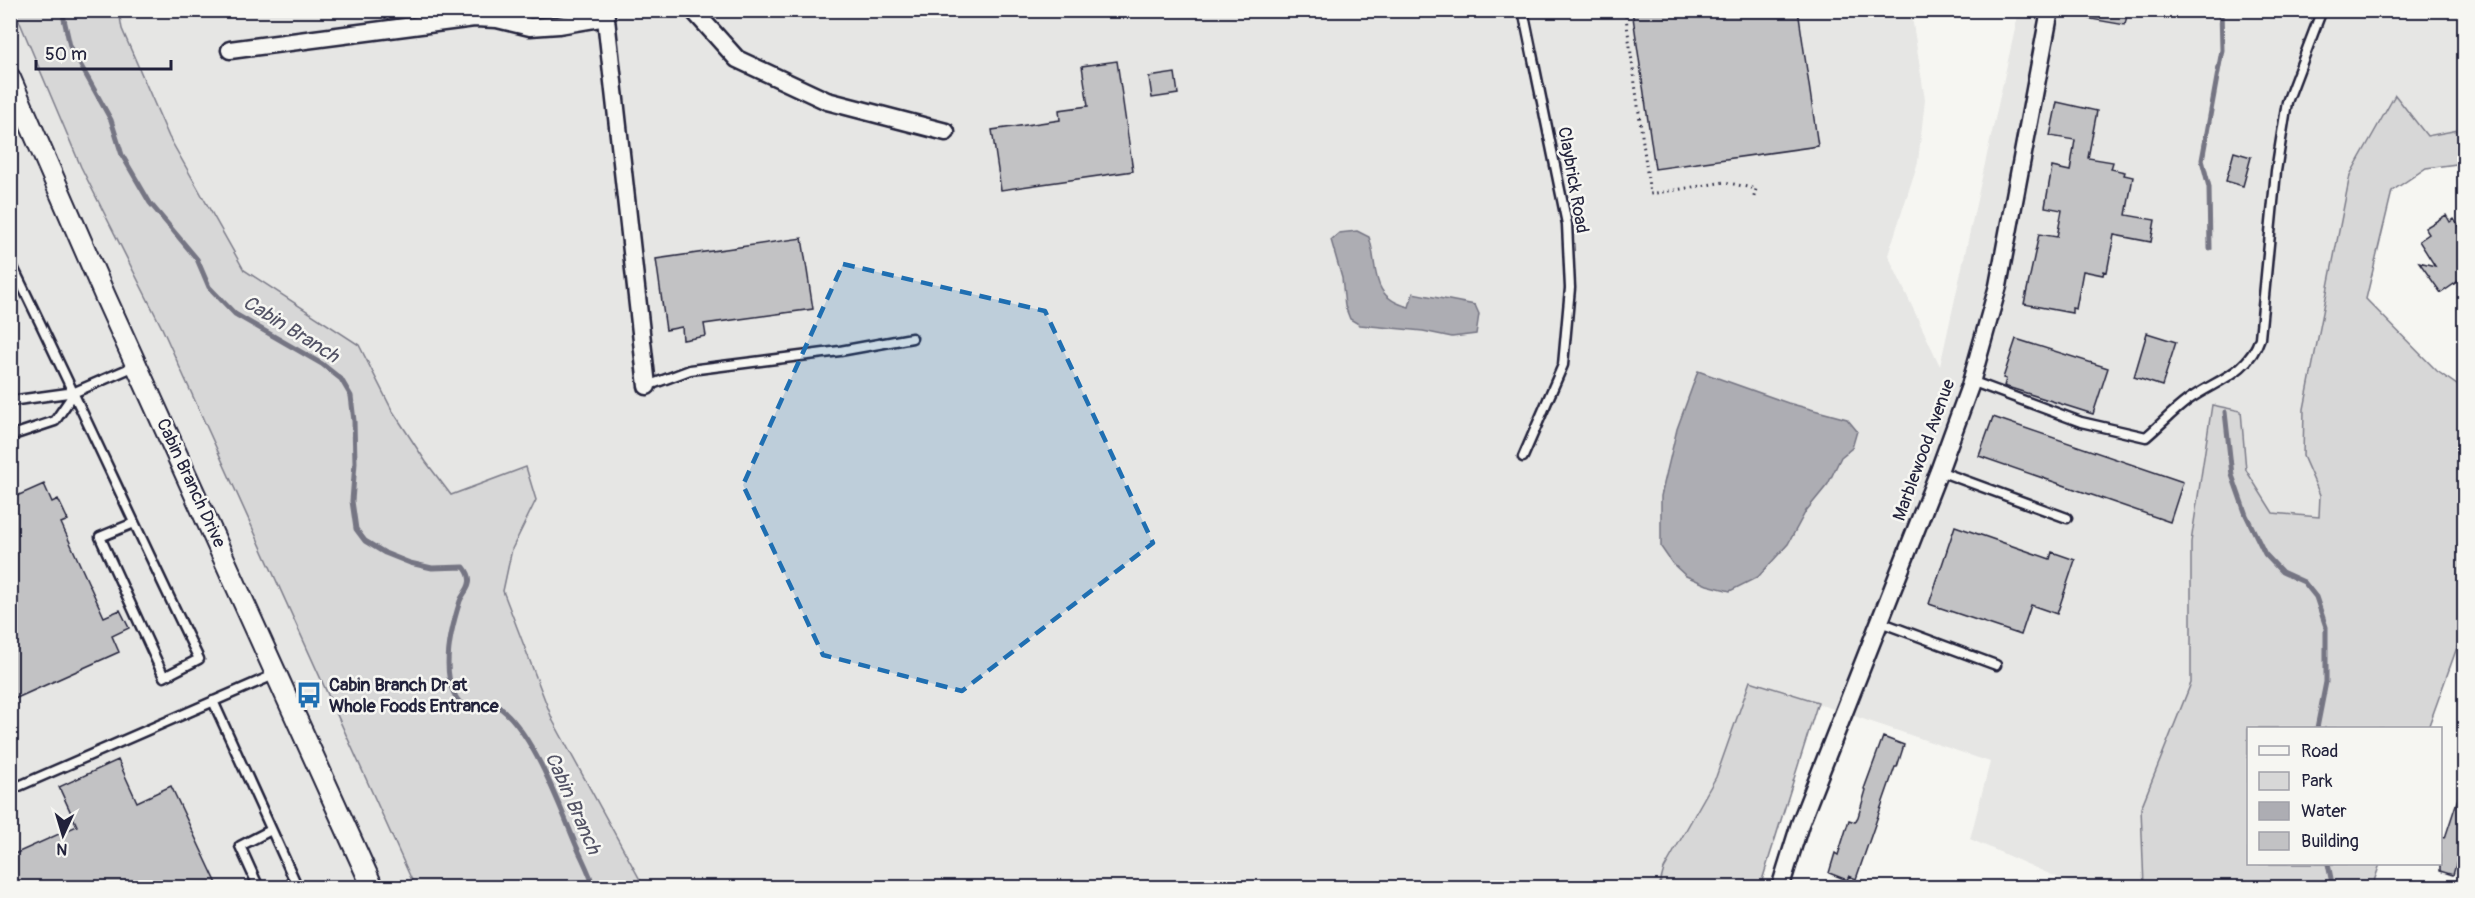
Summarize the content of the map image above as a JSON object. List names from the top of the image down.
{
  "streets": {
    "street": ["Marblewood Avenue", "Cabin Branch Drive"],
    "lane": ["Claybrick Road"]
  },
  "water": ["Cabin Branch"],
  "places": {
    "bus stop": ["Cabin Branch Dr at Whole Foods Entrance"]
  },
  "legend": [
    "Road",
    "Park",
    "Water",
    "Building"
  ],
  "scale_bar": "50 m",
  "north": "bottom"
}
